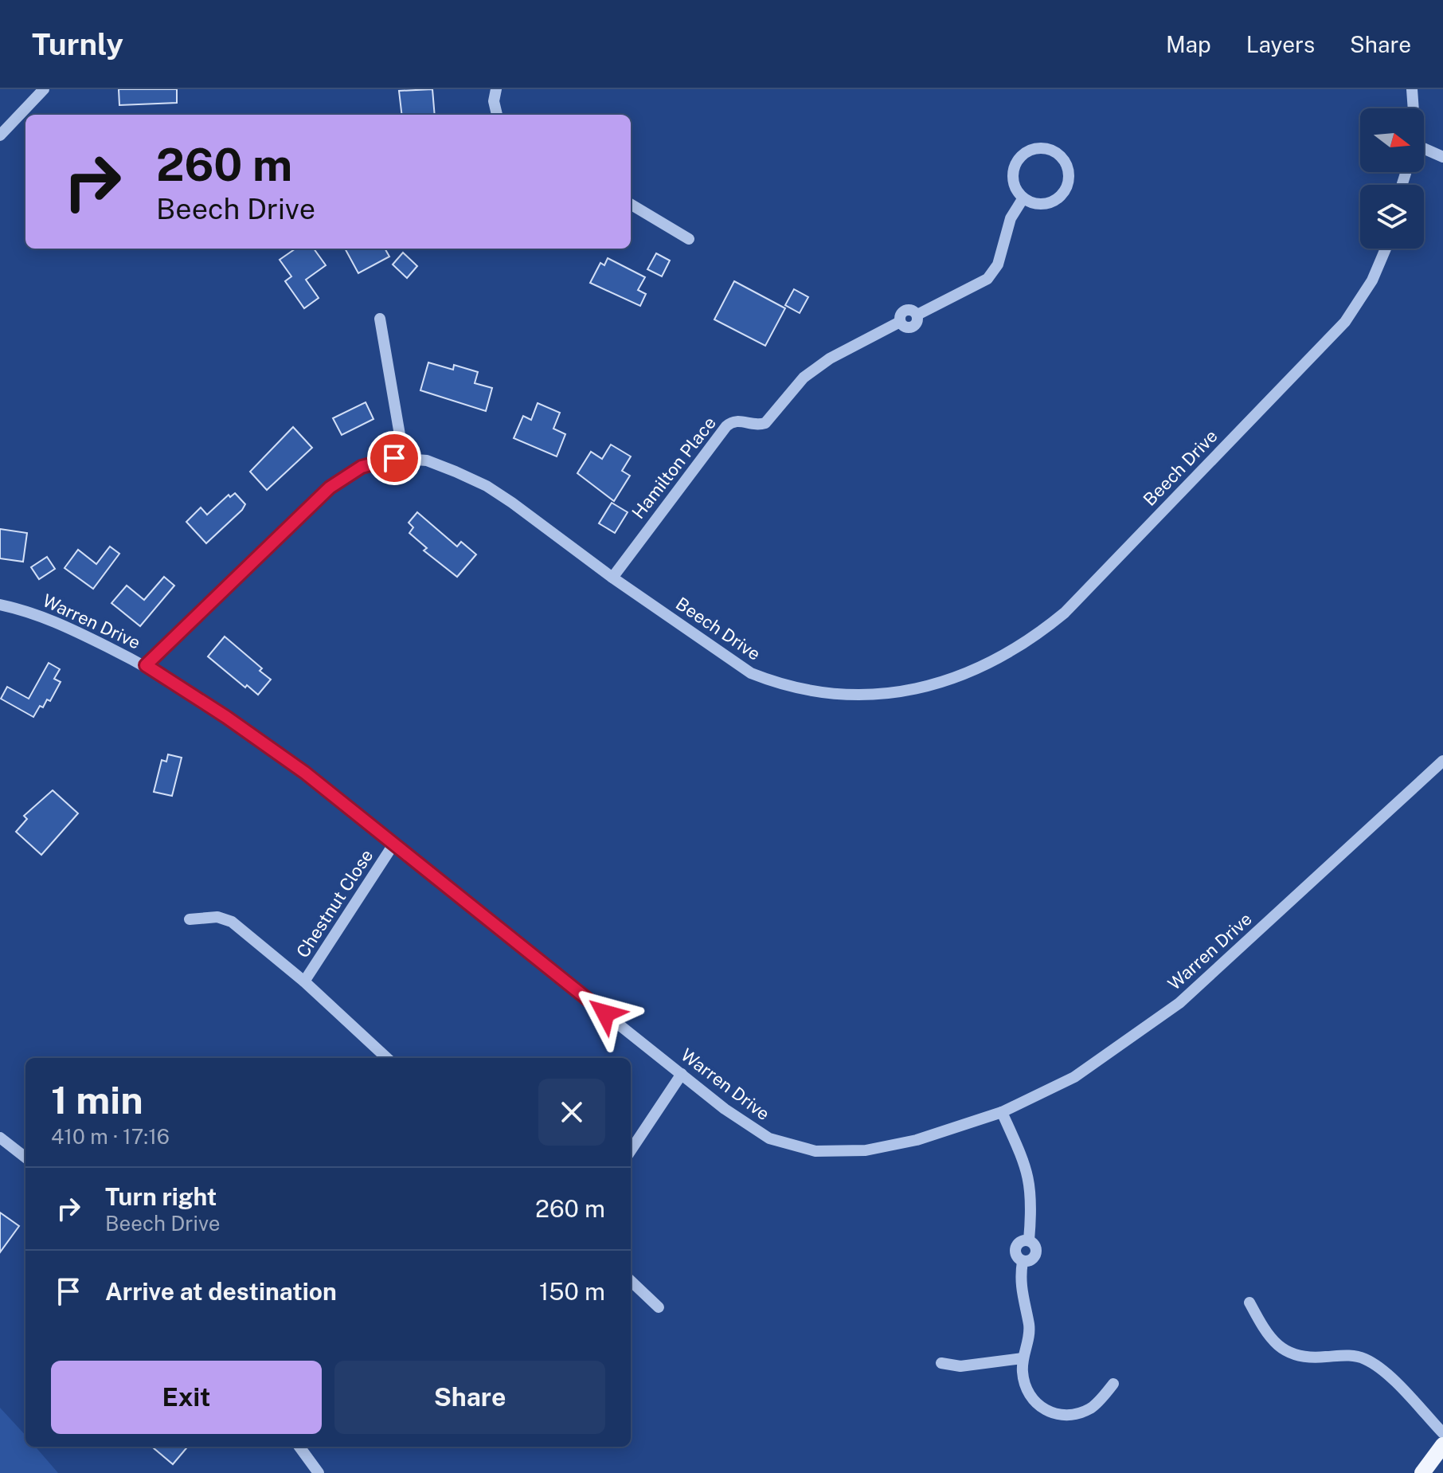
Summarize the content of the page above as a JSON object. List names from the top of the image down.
{
  "streets": {
    "street": [
      "Hamilton Place",
      "Beech Drive",
      "Warren Drive",
      "Chestnut Close"
    ]
  },
  "crossings": [
    ["Hamilton Place", "Beech Drive"],
    ["Beech Drive", "Warren Drive"],
    ["Warren Drive", "Chestnut Close"]
  ],
  "north": "right",
  "page": {
    "header": "Turnly",
    "nav": ["Map", "Layers", "Share"],
    "turn": ["260 m", "Beech Drive"],
    "heading": ["1 min", "410 m · 17:16"],
    "list": [
      {
        "name": "Turn right",
        "note": "Beech Drive",
        "value": "260 m"
      },
      {
        "name": "Arrive at destination",
        "value": "150 m"
      }
    ],
    "buttons": ["Exit", "Share"]
  }
}
